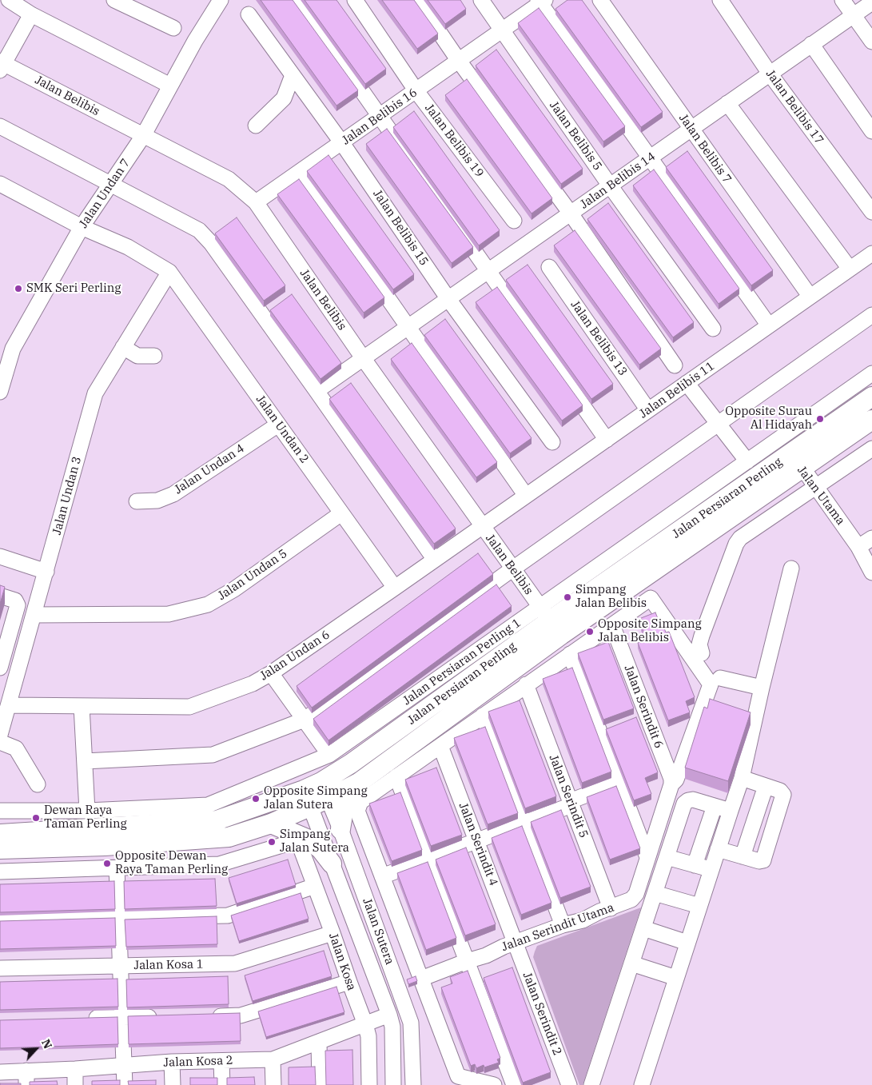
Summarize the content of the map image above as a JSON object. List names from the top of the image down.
{
  "streets": {
    "main road": ["Jalan Persiaran Perling"],
    "street": [
      "Jalan Belibis",
      "Jalan Belibis 17",
      "Jalan Belibis 16",
      "Jalan Belibis 5",
      "Jalan Belibis 19",
      "Jalan Belibis 7",
      "Jalan Belibis 14",
      "Jalan Undan 7",
      "Jalan Belibis 15",
      "Jalan Belibis 13",
      "Jalan Belibis 11",
      "Jalan Undan 2",
      "Jalan Undan 4",
      "Jalan Undan 3",
      "Jalan Utama",
      "Jalan Undan 5",
      "Jalan Undan 6",
      "Jalan Persiaran Perling 1",
      "Jalan Serindit 6",
      "Jalan Serindit 5",
      "Jalan Serindit 4",
      "Jalan Serindit Utama",
      "Jalan Sutera",
      "Jalan Kosa",
      "Jalan Kosa 1",
      "Jalan Serindit 2",
      "Jalan Kosa 2"
    ]
  },
  "crossings": [
    ["Jalan Belibis", "Jalan Belibis 16"],
    ["Jalan Belibis", "Jalan Belibis 14"],
    ["Jalan Belibis", "Jalan Undan 7"],
    ["Jalan Belibis", "Jalan Belibis 11"],
    ["Jalan Belibis", "Jalan Persiaran Perling"],
    ["Jalan Belibis", "Jalan Undan 6"],
    ["Jalan Belibis", "Jalan Persiaran Perling 1"],
    ["Jalan Belibis 17", "Jalan Belibis 14"],
    ["Jalan Belibis 16", "Jalan Belibis 5"],
    ["Jalan Belibis 16", "Jalan Belibis 19"],
    ["Jalan Belibis 16", "Jalan Belibis 15"],
    ["Jalan Belibis 5", "Jalan Belibis 14"],
    ["Jalan Belibis 7", "Jalan Belibis 14"],
    ["Jalan Belibis 7", "Jalan Belibis 11"],
    ["Jalan Belibis 14", "Jalan Belibis 15"],
    ["Jalan Belibis 13", "Jalan Belibis 11"],
    ["Jalan Belibis 11", "Jalan Undan 6"],
    ["Jalan Undan 2", "Jalan Undan 4"],
    ["Jalan Undan 2", "Jalan Undan 3"],
    ["Jalan Undan 2", "Jalan Undan 5"],
    ["Jalan Undan 2", "Jalan Undan 6"],
    ["Jalan Undan 3", "Jalan Undan 5"],
    ["Jalan Undan 3", "Jalan Undan 6"],
    ["Jalan Utama", "Jalan Persiaran Perling"],
    ["Jalan Persiaran Perling", "Jalan Persiaran Perling 1"],
    ["Jalan Persiaran Perling", "Jalan Sutera"],
    ["Jalan Serindit 6", "Jalan Serindit Utama"],
    ["Jalan Serindit 5", "Jalan Serindit Utama"],
    ["Jalan Serindit 4", "Jalan Serindit Utama"],
    ["Jalan Serindit 4", "Jalan Serindit 2"],
    ["Jalan Serindit Utama", "Jalan Serindit 2"],
    ["Jalan Sutera", "Jalan Kosa 2"],
    ["Jalan Kosa", "Jalan Kosa 1"],
    ["Jalan Kosa", "Jalan Kosa 2"]
  ],
  "places": [
    "SMK Seri Perling",
    "Opposite Surau Al Hidayah",
    "Simpang Jalan Belibis",
    "Opposite Simpang Jalan Belibis",
    "Opposite Simpang Jalan Sutera",
    "Dewan Raya Taman Perling",
    "Simpang Jalan Sutera",
    "Opposite Dewan Raya Taman Perling"
  ],
  "north": "top right"
}
